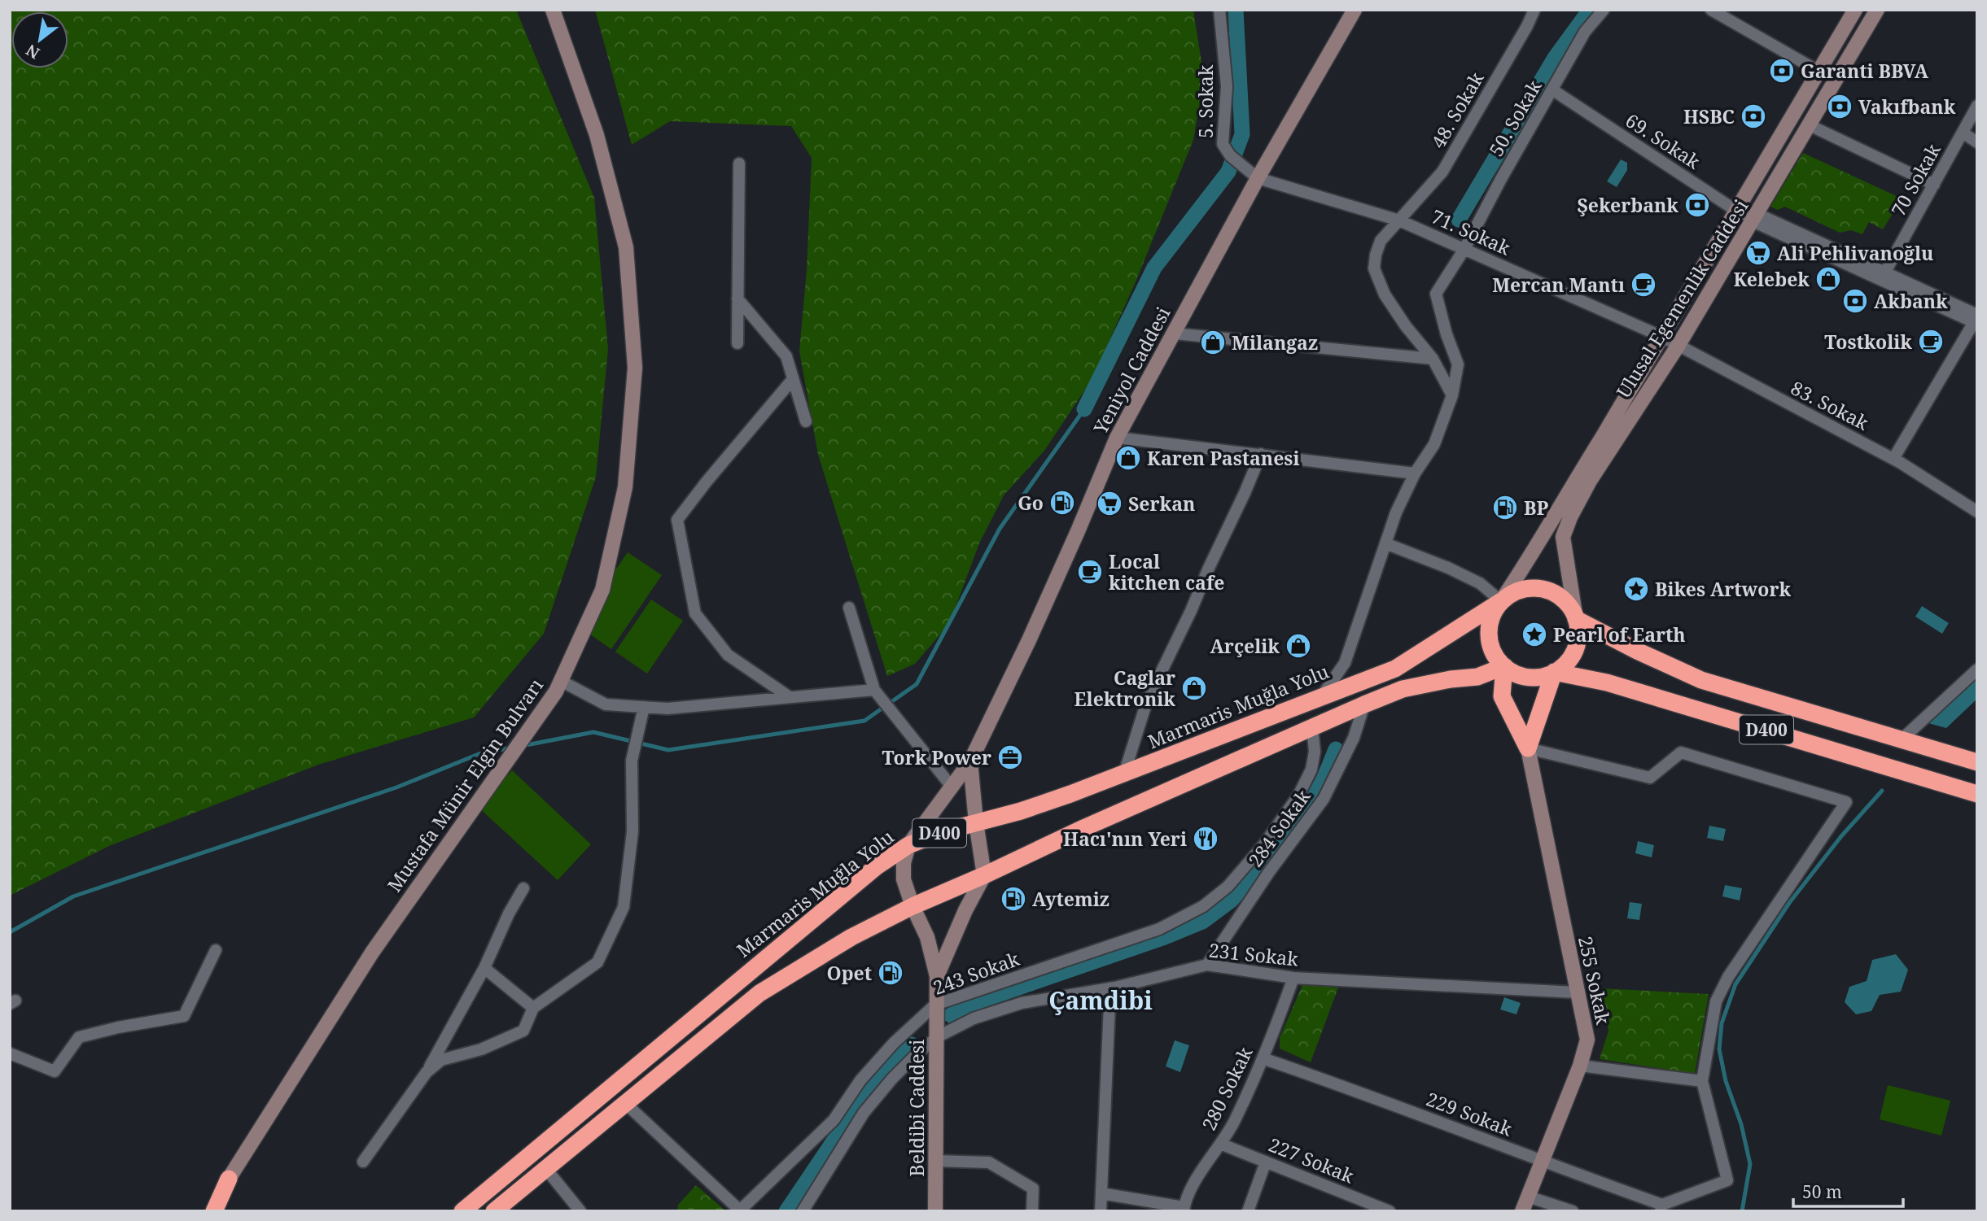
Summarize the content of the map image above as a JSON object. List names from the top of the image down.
{
  "streets": {
    "highway": ["Marmaris Muğla Yolu", "D400"],
    "street": [
      "5. Sokak",
      "48. Sokak",
      "50. Sokak",
      "69. Sokak",
      "70 Sokak",
      "71. Sokak",
      "Ulusal Egemenlik Caddesi",
      "Yeniyol Caddesi",
      "83. Sokak",
      "Mustafa Münir Elgin Bulvarı",
      "284 Sokak",
      "231 Sokak",
      "243 Sokak",
      "255 Sokak",
      "280 Sokak",
      "Beldibi Caddesi",
      "229 Sokak",
      "227 Sokak"
    ]
  },
  "crossings": [
    ["5. Sokak", "71. Sokak"],
    ["5. Sokak", "Yeniyol Caddesi"],
    ["48. Sokak", "50. Sokak"],
    ["48. Sokak", "71. Sokak"],
    ["50. Sokak", "69. Sokak"],
    ["50. Sokak", "71. Sokak"],
    ["50. Sokak", "Marmaris Muğla Yolu"],
    ["69. Sokak", "Ulusal Egemenlik Caddesi"],
    ["71. Sokak", "Ulusal Egemenlik Caddesi"],
    ["71. Sokak", "Yeniyol Caddesi"],
    ["71. Sokak", "83. Sokak"],
    ["Ulusal Egemenlik Caddesi", "83. Sokak"],
    ["Ulusal Egemenlik Caddesi", "Marmaris Muğla Yolu"],
    ["Ulusal Egemenlik Caddesi", "D400"],
    ["Yeniyol Caddesi", "Marmaris Muğla Yolu"],
    ["Marmaris Muğla Yolu", "D400"],
    ["284 Sokak", "231 Sokak"],
    ["231 Sokak", "255 Sokak"],
    ["231 Sokak", "280 Sokak"],
    ["231 Sokak", "Beldibi Caddesi"],
    ["243 Sokak", "Beldibi Caddesi"],
    ["255 Sokak", "229 Sokak"],
    ["280 Sokak", "229 Sokak"],
    ["280 Sokak", "227 Sokak"]
  ],
  "districts": ["Çamdibi"],
  "places": {
    "bank": [
      "Garanti BBVA",
      "Vakıfbank",
      "HSBC",
      "Şekerbank",
      "Akbank"
    ],
    "supermarket": ["Ali Pehlivanoğlu", "Serkan"],
    "shop": [
      "Kelebek",
      "Milangaz",
      "Karen Pastanesi",
      "Arçelik",
      "Caglar Elektronik"
    ],
    "cafe": ["Mercan Mantı", "Tostkolik", "Local kitchen cafe"],
    "fuel station": [
      "Go",
      "BP",
      "Aytemiz",
      "Opet"
    ],
    "place": ["Bikes Artwork", "Pearl of Earth"],
    "office": ["Tork Power"],
    "restaurant": ["Hacı'nın Yeri"]
  },
  "scale_bar": "50 m",
  "north": "bottom left"
}
